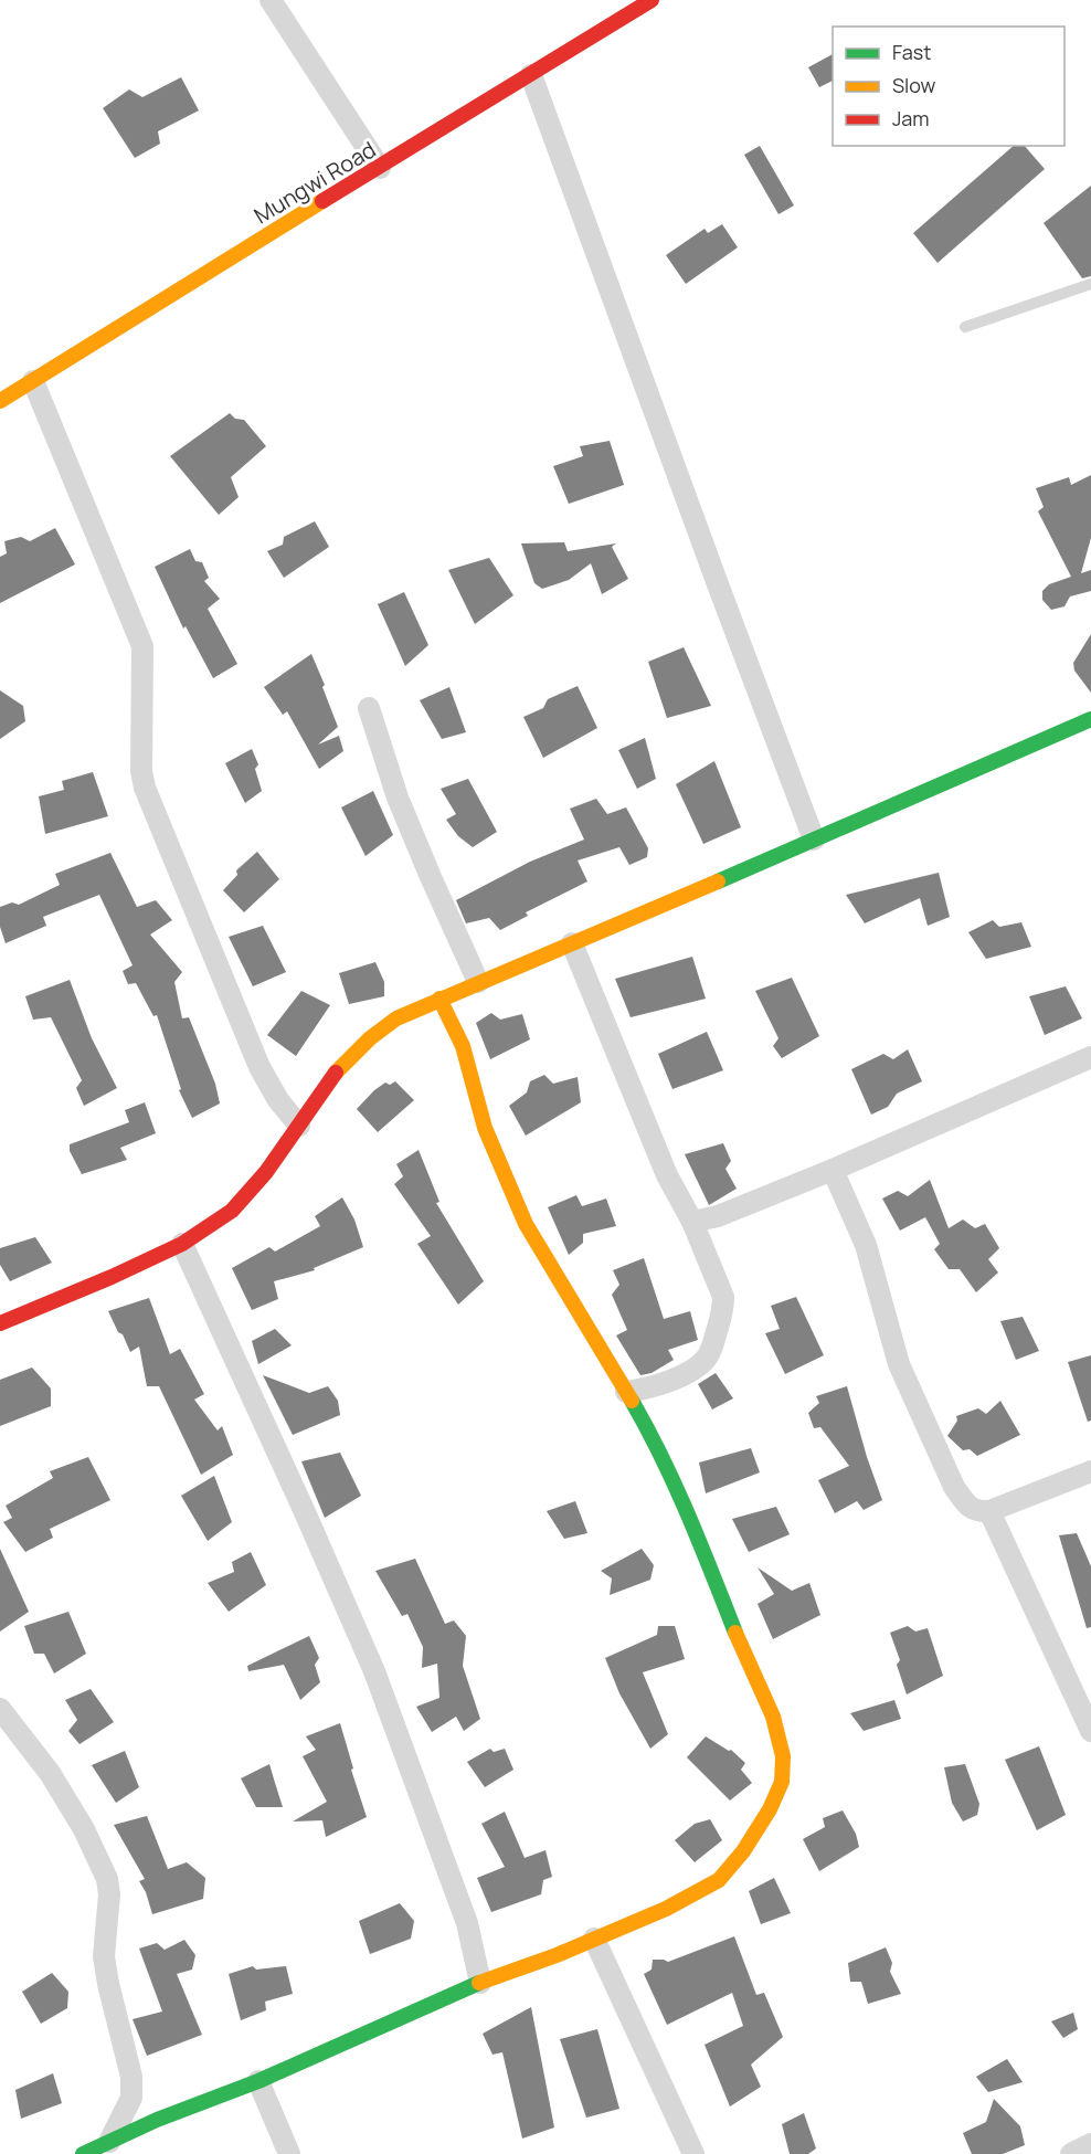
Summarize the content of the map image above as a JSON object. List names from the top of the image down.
{
  "streets": {
    "street": ["Mungwi Road"]
  },
  "legend": ["Fast", "Slow", "Jam"]
}
